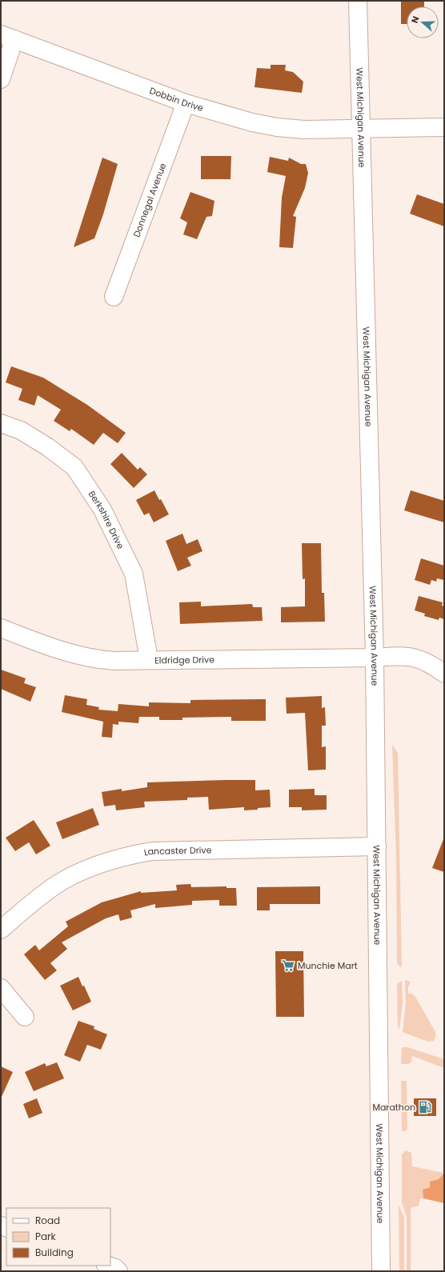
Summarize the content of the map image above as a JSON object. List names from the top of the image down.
{
  "streets": {
    "street": [
      "Dobbin Drive",
      "West Michigan Avenue",
      "Donnegal Avenue",
      "Berkshire Drive",
      "Eldridge Drive",
      "Lancaster Drive"
    ]
  },
  "crossings": [
    ["Dobbin Drive", "West Michigan Avenue"],
    ["Dobbin Drive", "Donnegal Avenue"],
    ["West Michigan Avenue", "Eldridge Drive"],
    ["West Michigan Avenue", "Lancaster Drive"],
    ["Berkshire Drive", "Eldridge Drive"]
  ],
  "places": {
    "supermarket": ["Munchie Mart"],
    "fuel station": ["Marathon"]
  },
  "legend": ["Road", "Park", "Building"],
  "north": "left"
}
